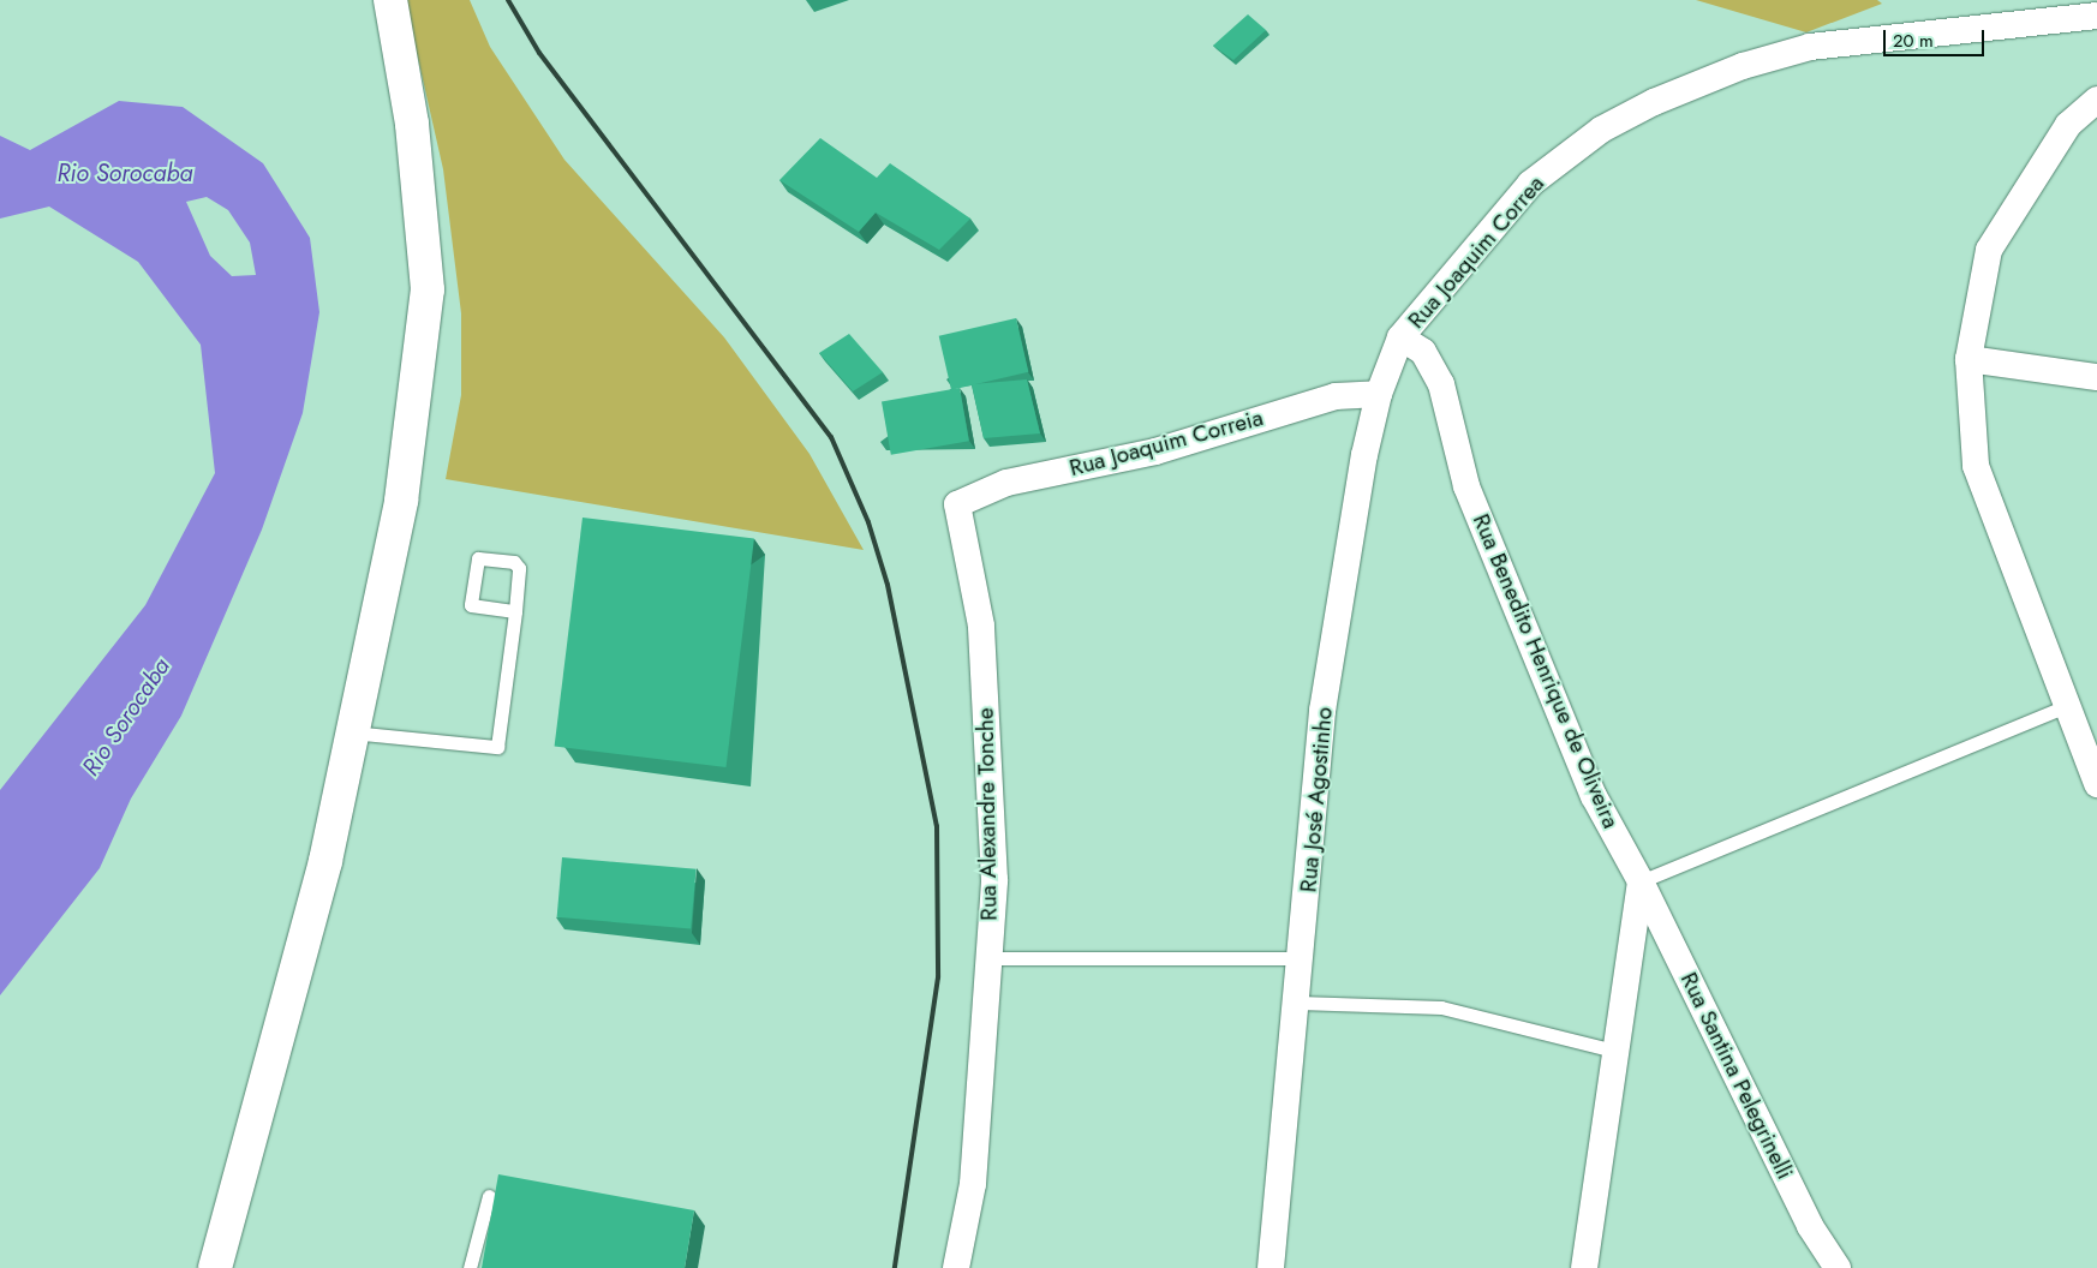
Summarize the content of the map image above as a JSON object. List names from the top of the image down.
{
  "streets": {
    "street": [
      "Rua Joaquim Correa",
      "Rua Joaquim Correia",
      "Rua Benedito Henrique de Oliveira",
      "Rua José Agostinho",
      "Rua Alexandre Tonche",
      "Rua Santina Pelegrinelli"
    ]
  },
  "crossings": [
    ["Rua Joaquim Correa", "Rua Benedito Henrique de Oliveira"],
    ["Rua Joaquim Correa", "Rua José Agostinho"],
    ["Rua Joaquim Correia", "Rua José Agostinho"],
    ["Rua Joaquim Correia", "Rua Alexandre Tonche"],
    ["Rua Benedito Henrique de Oliveira", "Rua José Agostinho"],
    ["Rua Benedito Henrique de Oliveira", "Rua Santina Pelegrinelli"]
  ],
  "water": ["Rio Sorocaba"],
  "scale_bar": "20 m"
}
